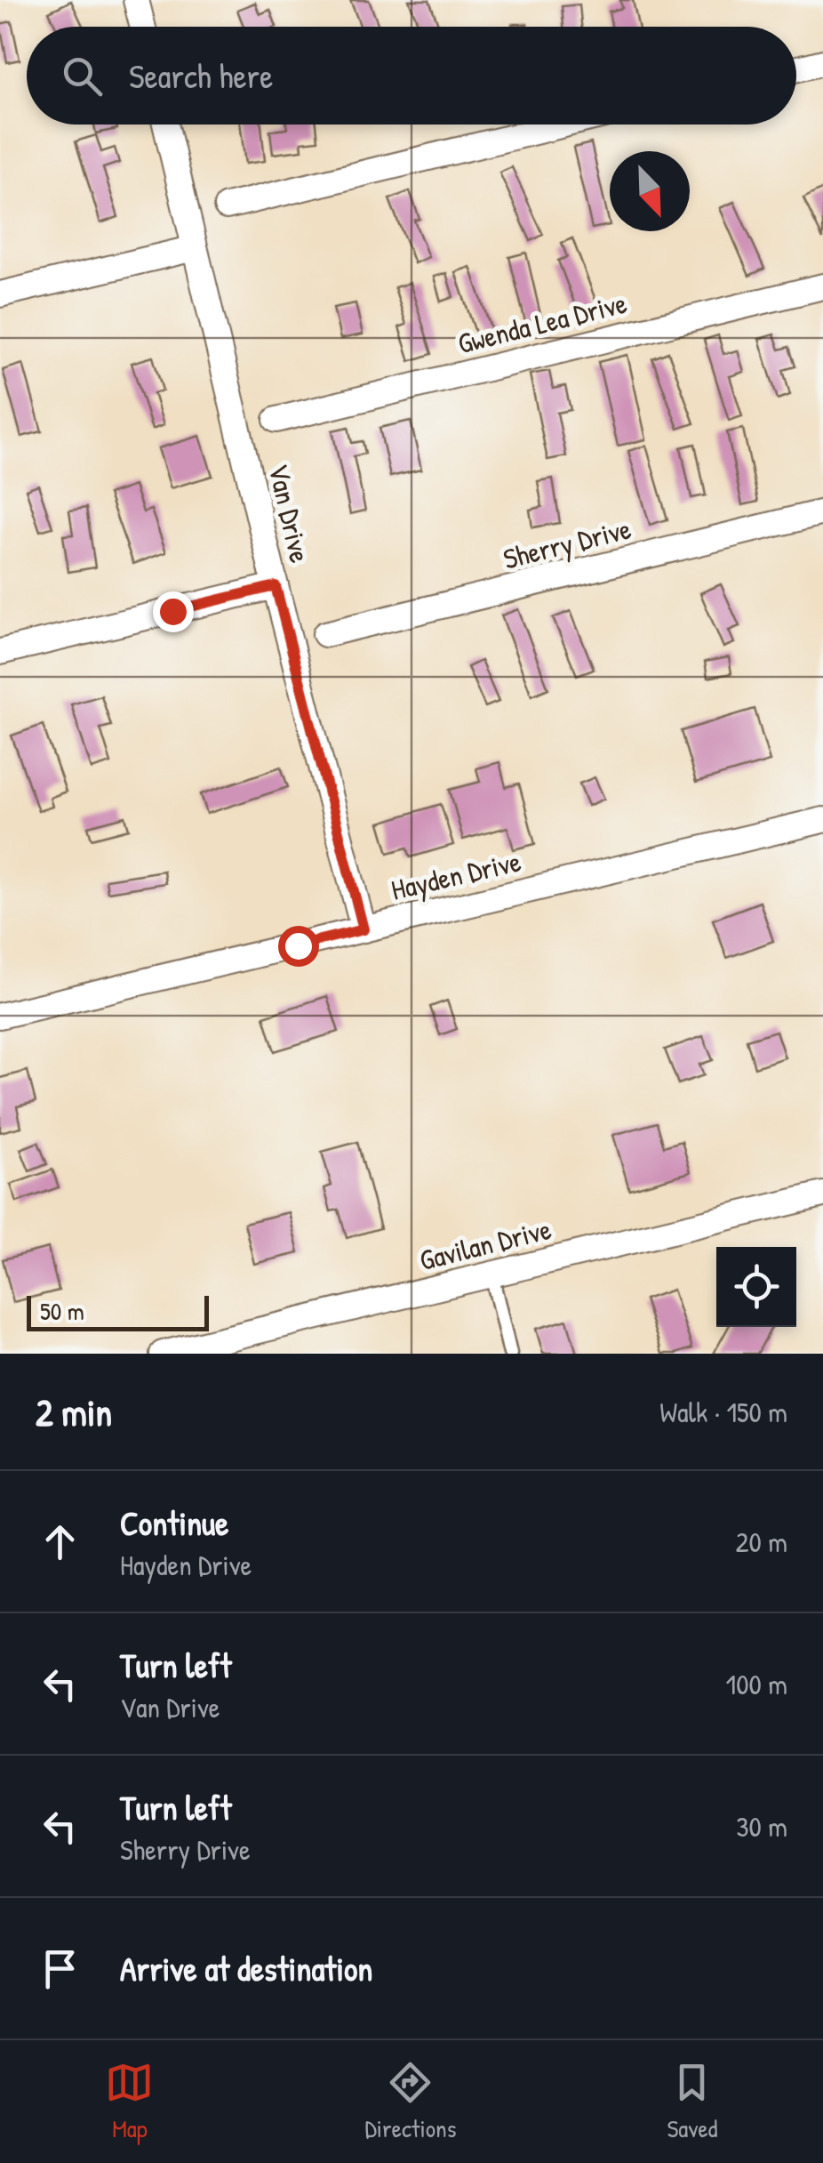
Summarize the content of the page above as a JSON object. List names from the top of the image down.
{
  "streets": {
    "street": [
      "Gwenda Lea Drive",
      "Van Drive",
      "Sherry Drive",
      "Hayden Drive",
      "Gavilan Drive"
    ]
  },
  "crossings": [
    ["Van Drive", "Hayden Drive"]
  ],
  "scale_bar": "50 m",
  "north": "bottom right",
  "page": {
    "search": "Search here",
    "scale": "50 m",
    "heading": ["2 min", "Walk · 150 m"],
    "list": [
      ["Continue", "Hayden Drive", "20 m"],
      ["Turn left", "Van Drive", "100 m"],
      ["Turn left", "Sherry Drive", "30 m"],
      "Arrive at destination"
    ],
    "nav": ["Map", "Directions", "Saved"]
  }
}
